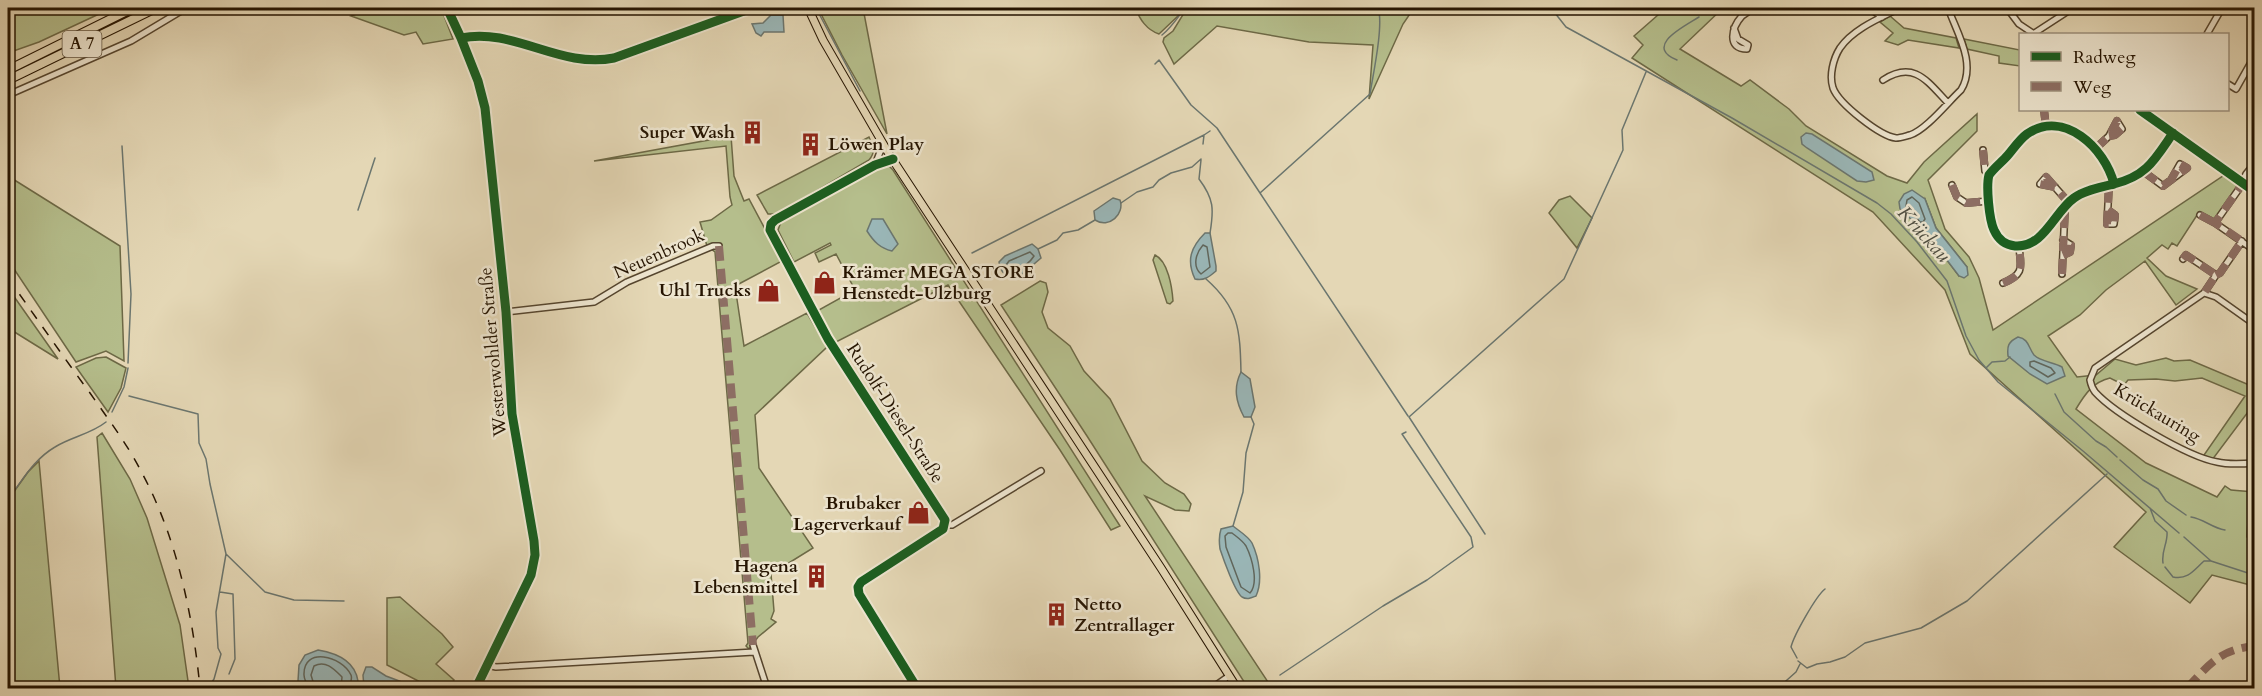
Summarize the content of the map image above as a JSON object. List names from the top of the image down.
{
  "streets": {
    "highway": ["A 7"],
    "street": [
      "Neuenbrook",
      "Westerwohlder Straße",
      "Rudolf-Diesel-Straße",
      "Krückauring"
    ]
  },
  "crossings": [
    ["Neuenbrook", "Westerwohlder Straße"]
  ],
  "water": ["Krückau"],
  "places": {
    "building": [
      "Super Wash",
      "Löwen Play",
      "Hagena Lebensmittel",
      "Netto Zentrallager"
    ],
    "shop": ["Krämer MEGA STORE Henstedt-Ulzburg", "Uhl Trucks", "Brubaker Lagerverkauf"]
  },
  "legend": ["Radweg", "Weg"]
}
